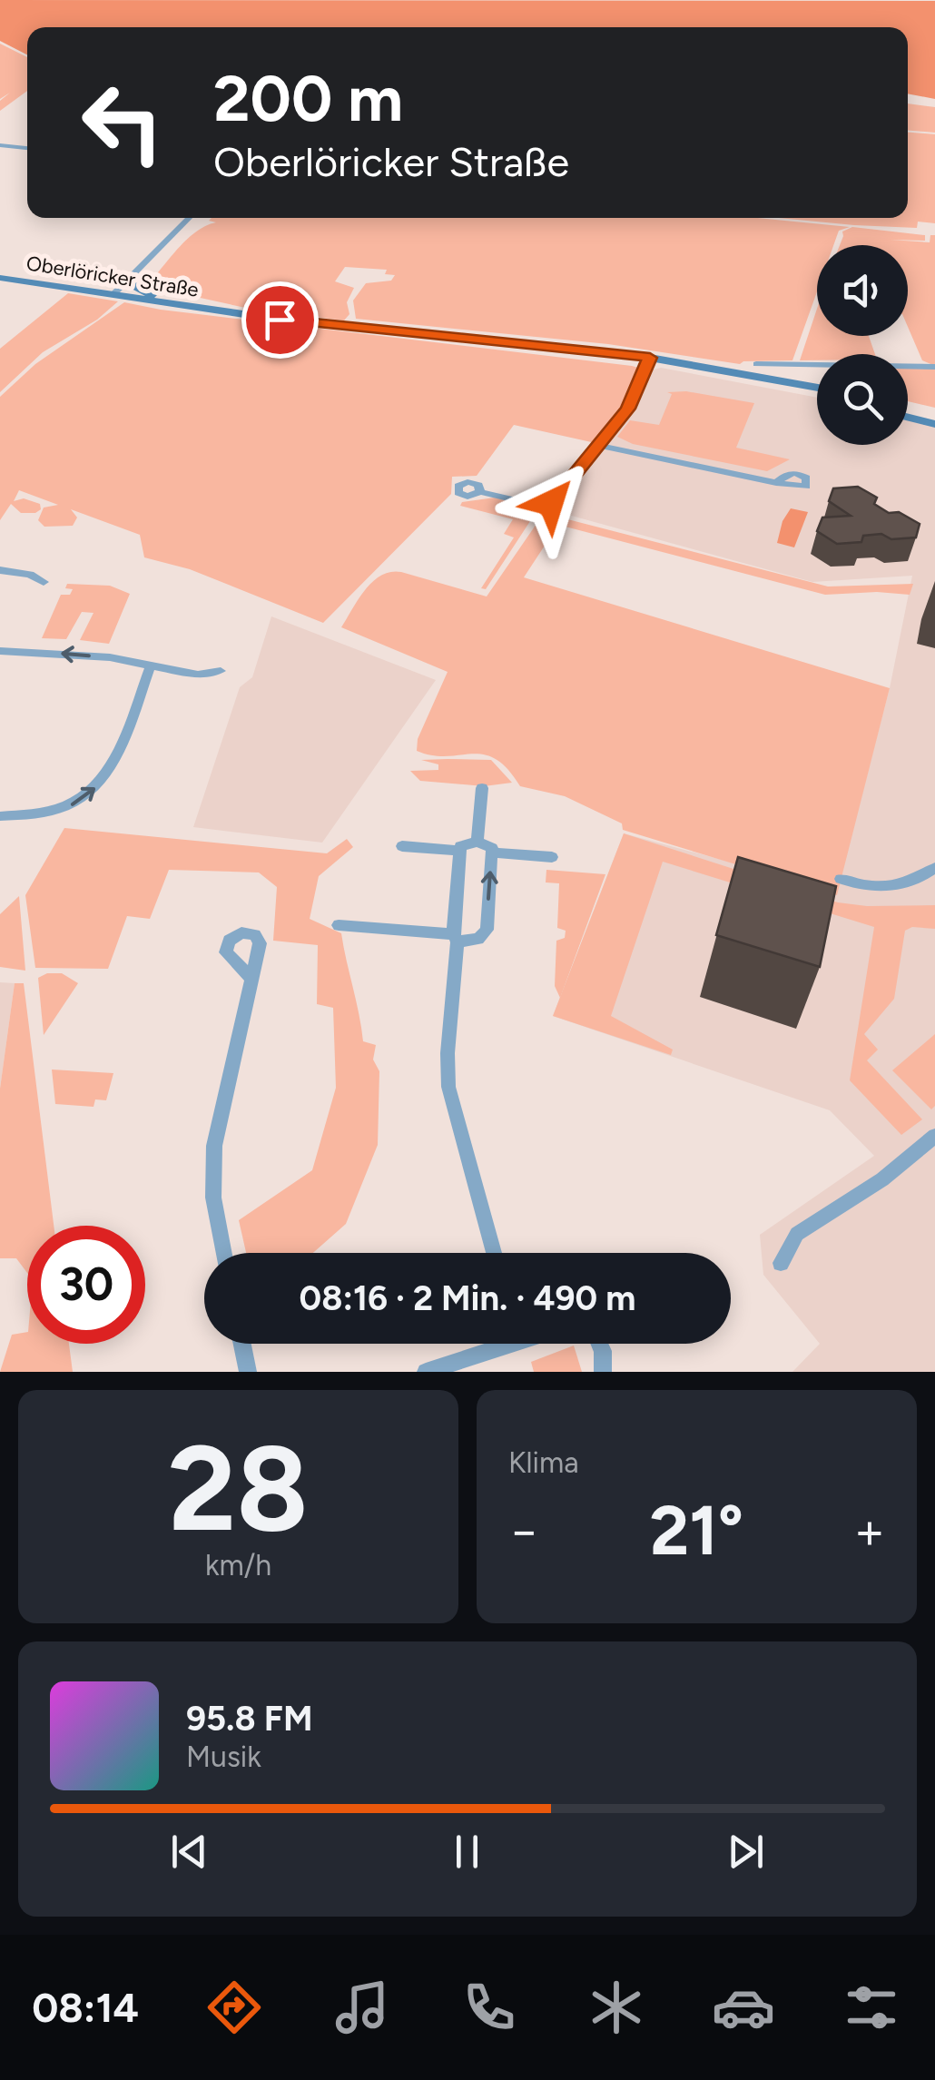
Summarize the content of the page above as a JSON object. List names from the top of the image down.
{
  "streets": {
    "main road": ["Oberlöricker Straße"]
  },
  "page": {
    "turn": ["200 m", "Oberlöricker Straße"],
    "limit": "30",
    "trip": "08:16 · 2 Min. · 490 m",
    "tile": [
      ["28", "km/h"],
      "Klima"
    ],
    "heat": ["−", "21°", "+"],
    "song": ["95.8 FM", "Musik"],
    "tabs": "08:14"
  }
}
